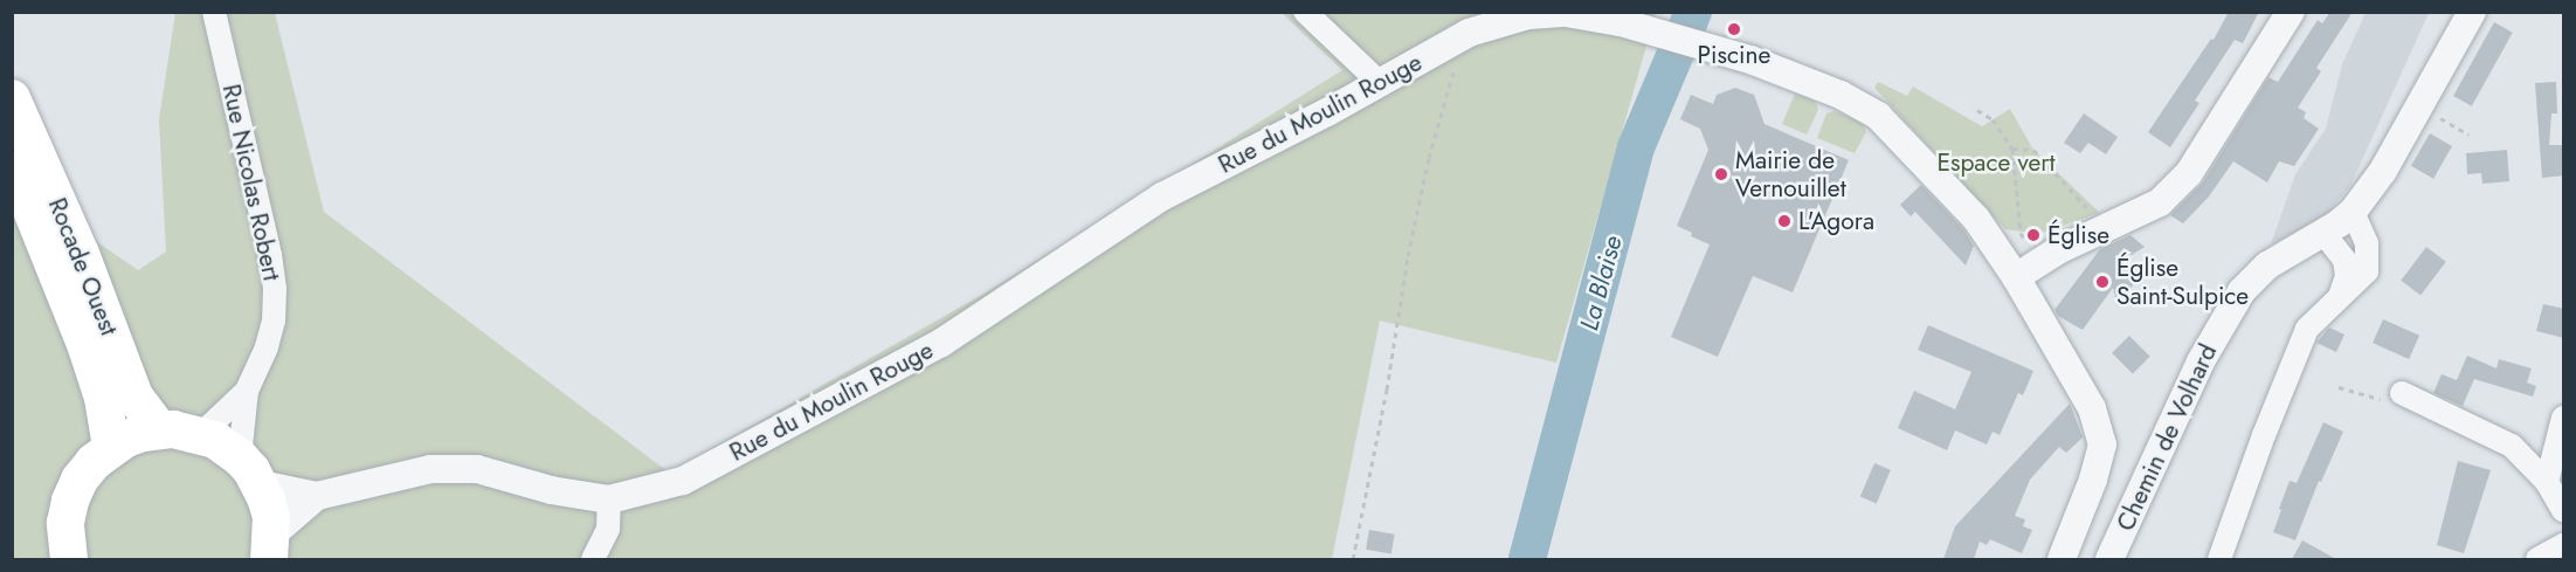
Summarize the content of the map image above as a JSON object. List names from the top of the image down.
{
  "streets": {
    "main road": ["Rocade Ouest"],
    "street": ["Rue du Moulin Rouge", "Rue Nicolas Robert", "Chemin de Volhard"]
  },
  "crossings": [
    ["Rue du Moulin Rouge", "Rue Nicolas Robert"],
    ["Rue du Moulin Rouge", "Chemin de Volhard"]
  ],
  "water": ["La Blaise"],
  "parks": ["Espace vert"],
  "places": [
    "Piscine",
    "Mairie de Vernouillet",
    "L'Agora",
    "Église",
    "Église Saint-Sulpice"
  ]
}
